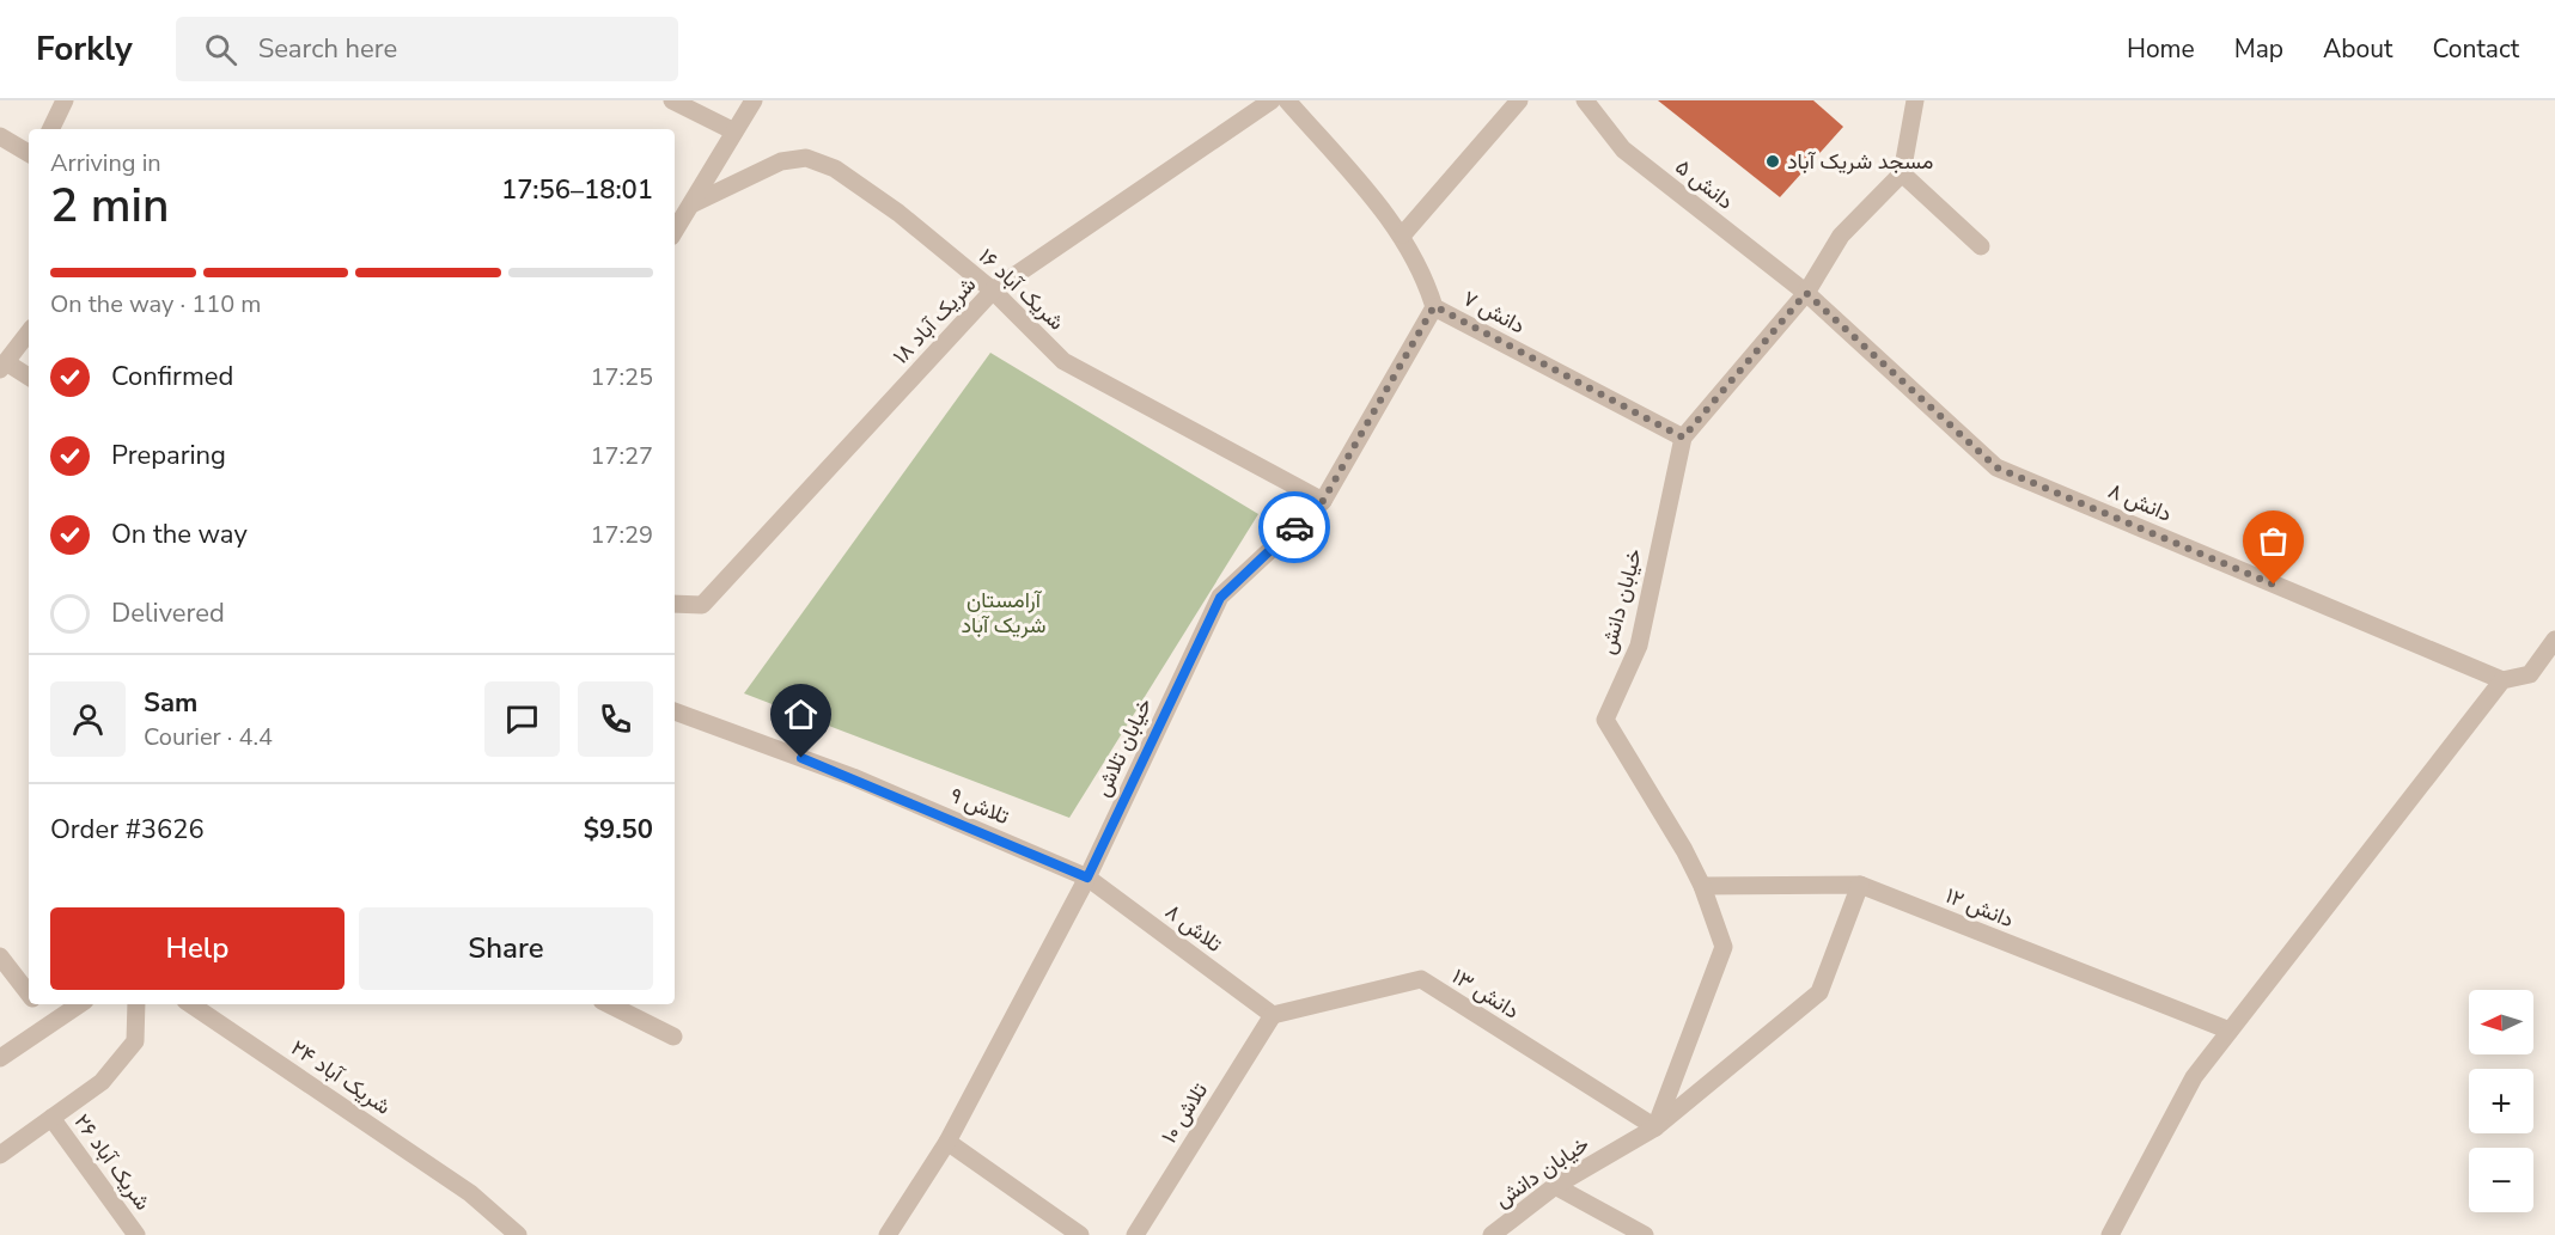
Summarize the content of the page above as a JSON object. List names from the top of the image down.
{
  "streets": {
    "street": [
      "دانش ۵",
      "شریک آباد ۱۶",
      "دانش ۷",
      "شریک آباد ۱۸",
      "دانش ۸",
      "خیابان دانش",
      "خیابان تلاش",
      "تلاش ۹",
      "دانش ۱۲",
      "تلاش ۸",
      "دانش ۱۳",
      "شریک آباد ۲۴",
      "تلاش ۱۰",
      "شریک آباد ۲۶"
    ]
  },
  "crossings": [
    ["دانش ۵", "دانش ۸"],
    ["دانش ۵", "خیابان دانش"],
    ["شریک آباد ۱۶", "شریک آباد ۱۸"],
    ["شریک آباد ۱۶", "خیابان تلاش"],
    ["دانش ۷", "خیابان دانش"],
    ["دانش ۷", "خیابان تلاش"],
    ["دانش ۸", "خیابان دانش"],
    ["خیابان دانش", "دانش ۱۲"],
    ["خیابان دانش", "دانش ۱۳"],
    ["خیابان تلاش", "تلاش ۹"],
    ["خیابان تلاش", "تلاش ۸"],
    ["تلاش ۹", "تلاش ۸"],
    ["تلاش ۸", "دانش ۱۳"],
    ["تلاش ۸", "تلاش ۱۰"],
    ["دانش ۱۳", "تلاش ۱۰"]
  ],
  "parks": ["آرامستان شریک آباد"],
  "places": ["مسجد شریک آباد"],
  "north": "left",
  "page": {
    "header": "Forkly",
    "search": "Search here",
    "nav": [
      "Home",
      "Map",
      "About",
      "Contact"
    ],
    "heading": ["2 min", "Arriving in", "17:56–18:01"],
    "panel": [
      "Sam",
      "Courier · 4.4",
      "Order #3626",
      "$9.50"
    ],
    "bar": "On the way · 110 m",
    "list": [
      ["Confirmed", "17:25"],
      ["Preparing", "17:27"],
      ["On the way", "17:29"],
      "Delivered"
    ],
    "buttons": ["Help", "Share"],
    "map_buttons": ["+", "−"]
  }
}
